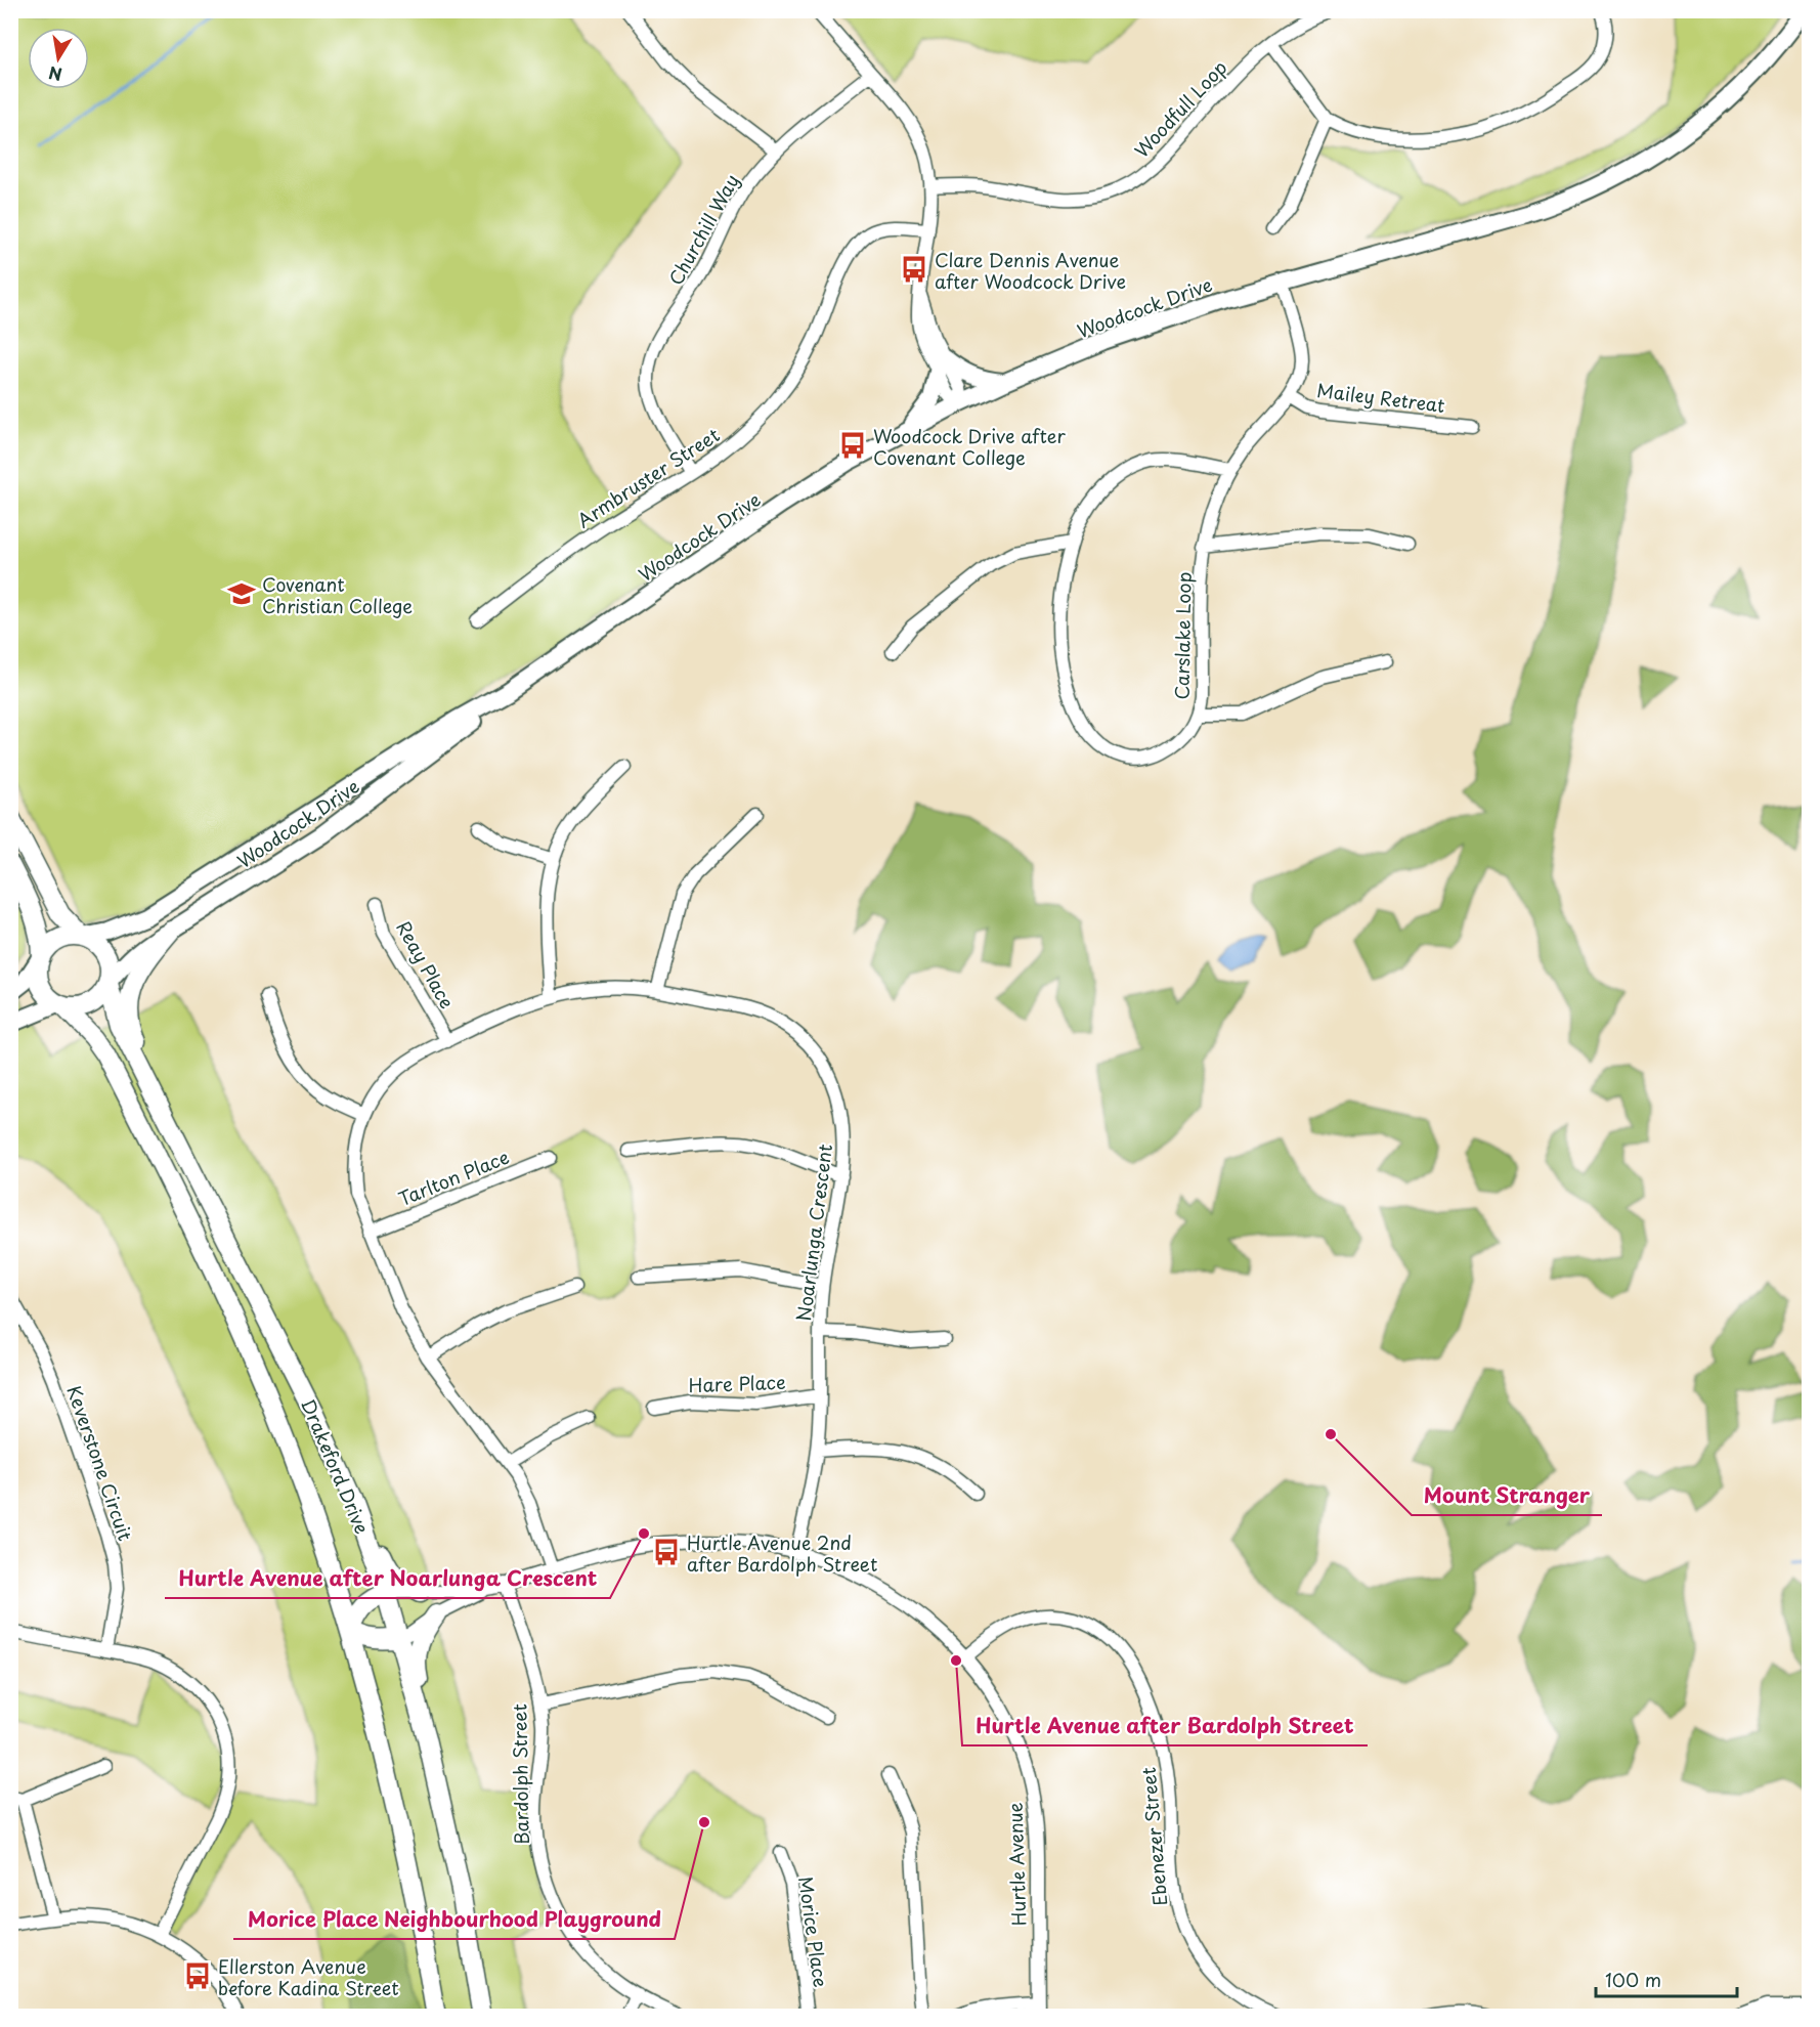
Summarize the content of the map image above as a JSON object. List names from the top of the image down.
{
  "streets": {
    "highway": ["Drakeford Drive"],
    "main road": ["Woodcock Drive"],
    "street": [
      "Woodfull Loop",
      "Churchill Way",
      "Mailey Retreat",
      "Armbruster Street",
      "Carslake Loop",
      "Reay Place",
      "Tarlton Place",
      "Noarlunga Crescent",
      "Hare Place",
      "Keverstone Circuit",
      "Bardolph Street",
      "Ebenezer Street",
      "Hurtle Avenue",
      "Morice Place"
    ]
  },
  "crossings": [
    ["Churchill Way", "Armbruster Street"],
    ["Woodcock Drive", "Carslake Loop"],
    ["Woodcock Drive", "Drakeford Drive"],
    ["Mailey Retreat", "Carslake Loop"],
    ["Reay Place", "Noarlunga Crescent"],
    ["Tarlton Place", "Noarlunga Crescent"],
    ["Noarlunga Crescent", "Hare Place"],
    ["Noarlunga Crescent", "Hurtle Avenue"],
    ["Drakeford Drive", "Hurtle Avenue"],
    ["Bardolph Street", "Hurtle Avenue"],
    ["Ebenezer Street", "Hurtle Avenue"]
  ],
  "places": {
    "bus stop": [
      "Clare Dennis Avenue after Woodcock Drive",
      "Woodcock Drive after Covenant College",
      "Hurtle Avenue 2nd after Bardolph Street",
      "Ellerston Avenue before Kadina Street"
    ],
    "school or university": ["Covenant Christian College"],
    "other": [
      "Mount Stranger",
      "Hurtle Avenue after Noarlunga Crescent",
      "Hurtle Avenue after Bardolph Street",
      "Morice Place Neighbourhood Playground"
    ]
  },
  "scale_bar": "100 m",
  "north": "bottom"
}
